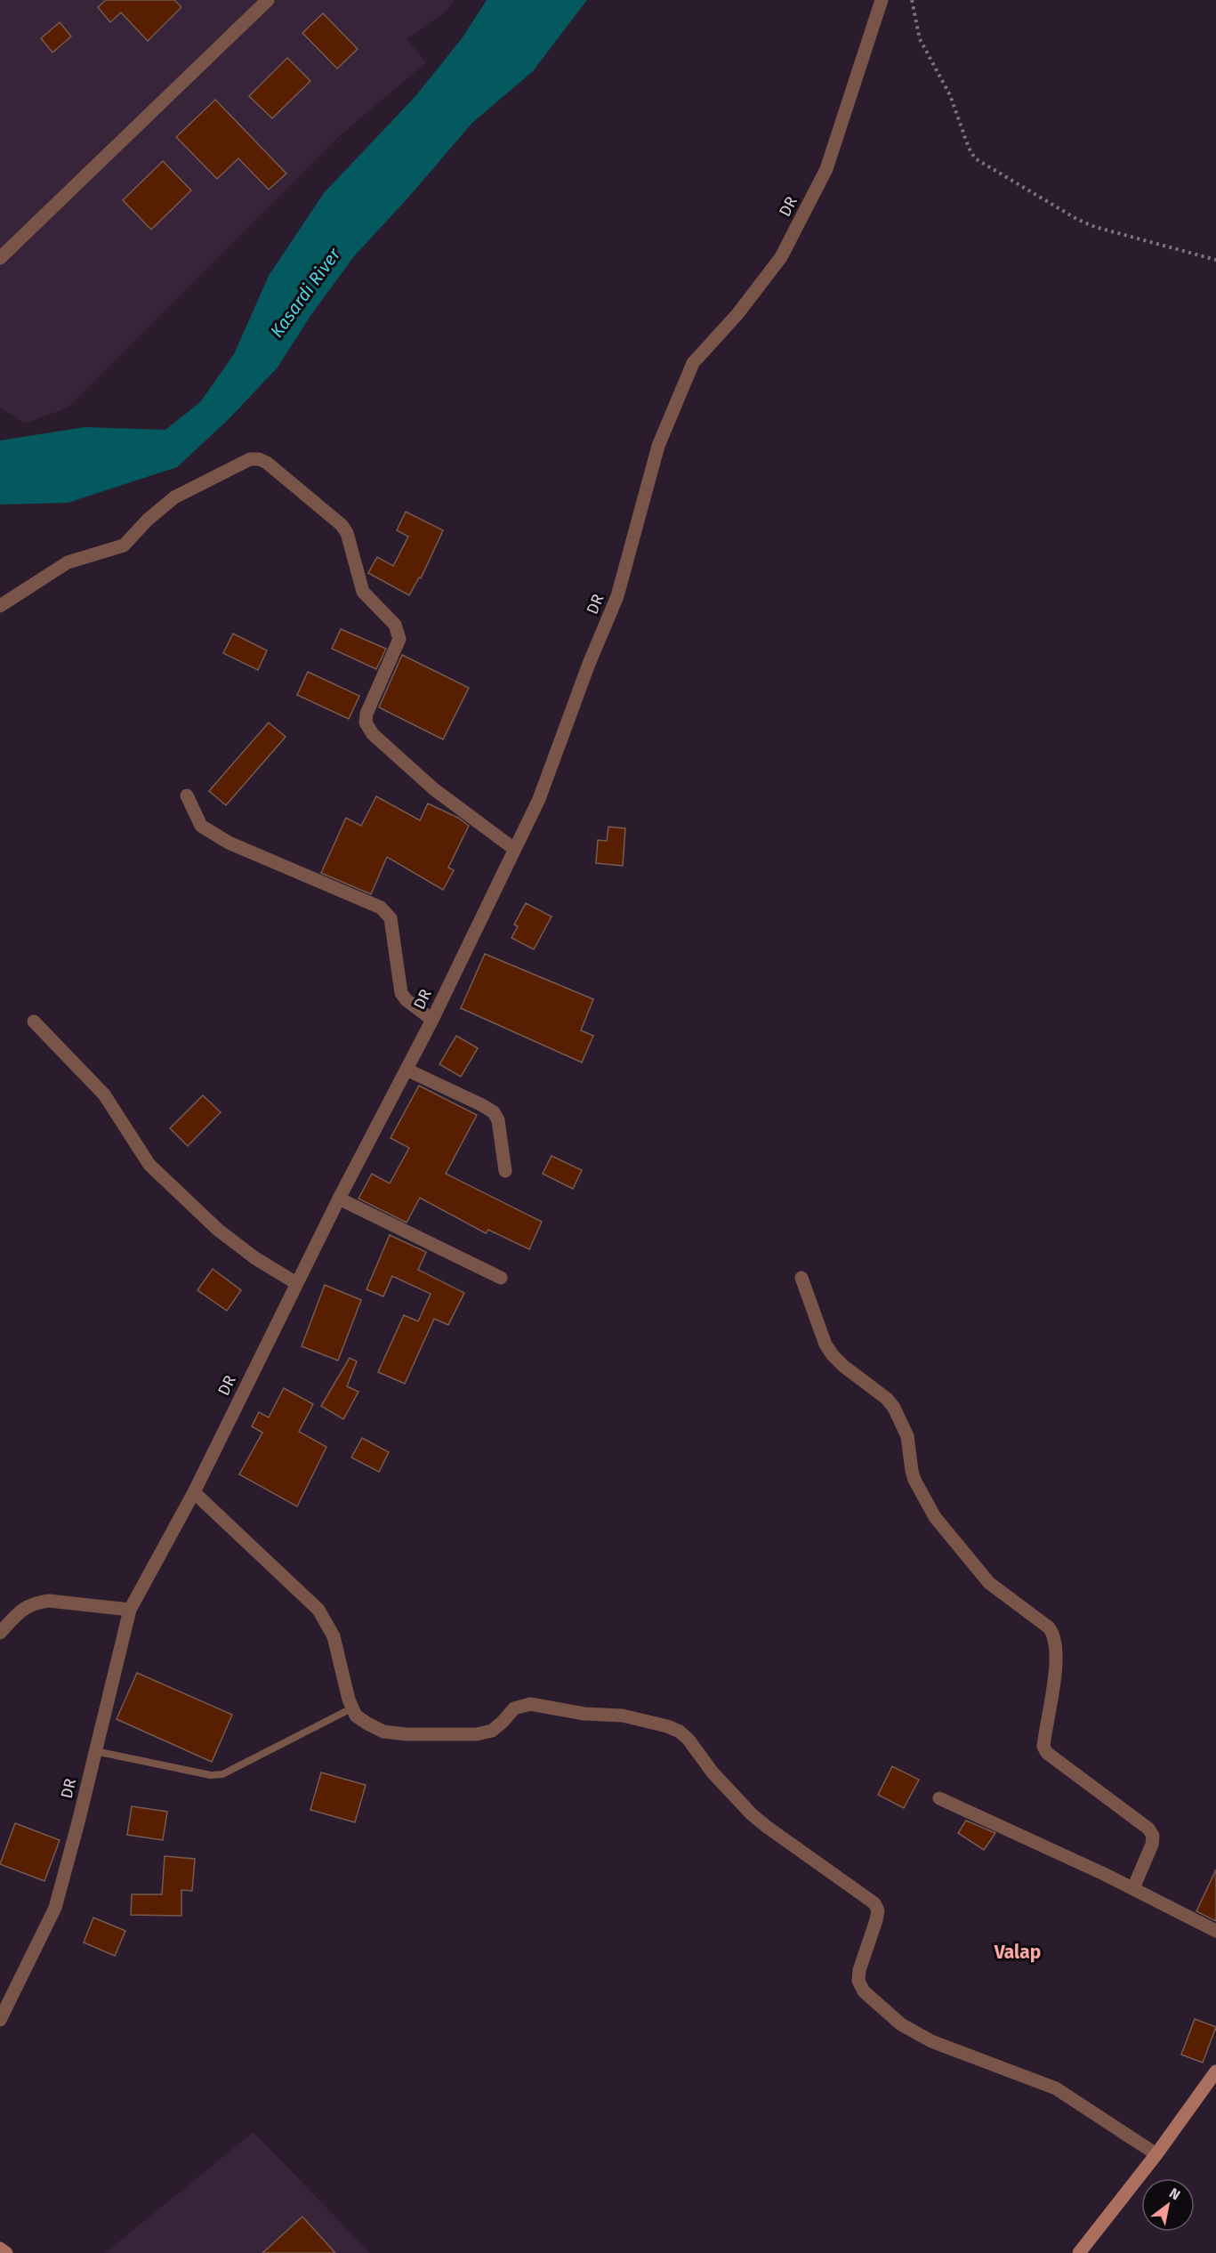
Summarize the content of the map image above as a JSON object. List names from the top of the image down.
{
  "streets": {
    "street": ["DR"]
  },
  "districts": ["Valap"],
  "water": ["Kasardi River"],
  "north": "top right"
}
